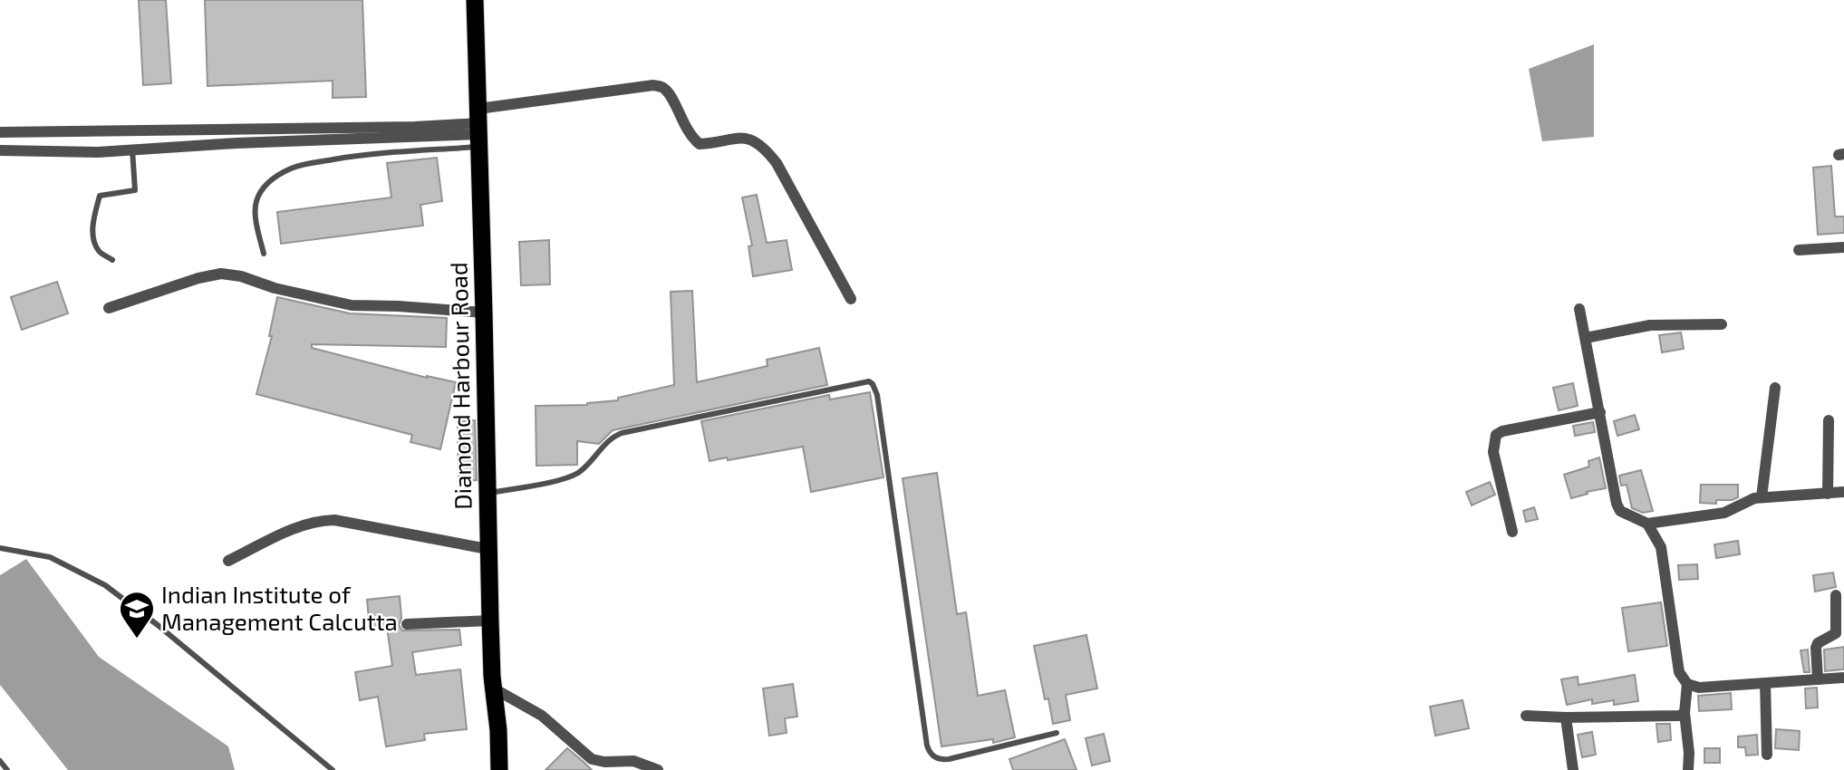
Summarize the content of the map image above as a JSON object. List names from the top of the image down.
{
  "streets": {
    "highway": ["Diamond Harbour Road"]
  },
  "places": {
    "school or university": ["Indian Institute of Management Calcutta"]
  }
}
